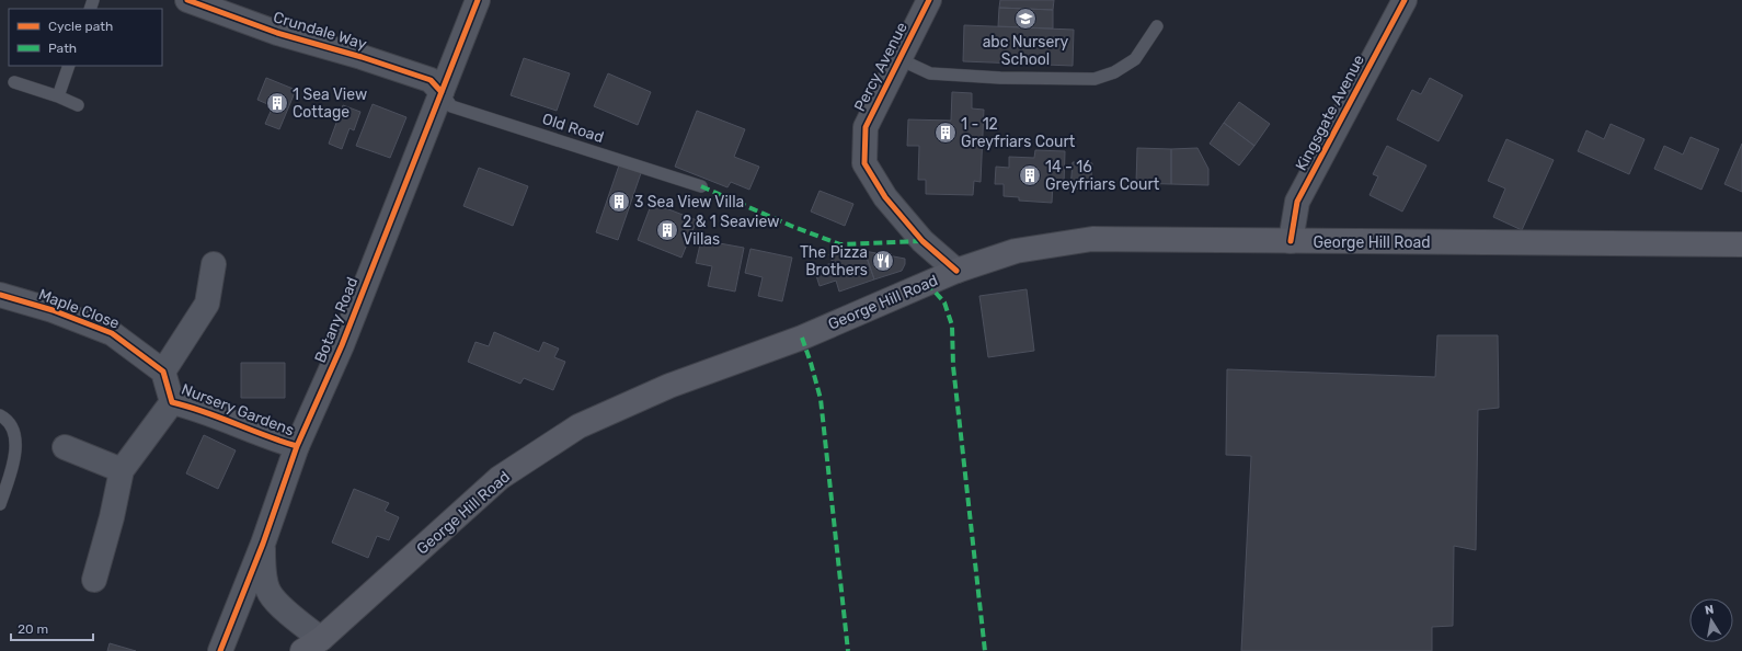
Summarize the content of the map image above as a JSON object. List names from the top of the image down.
{
  "streets": {
    "main road": ["George Hill Road"],
    "street": [
      "Crundale Way",
      "Percy Avenue",
      "Kingsgate Avenue",
      "Maple Close",
      "Botany Road",
      "Nursery Gardens"
    ],
    "lane": ["Old Road"]
  },
  "crossings": [
    ["Crundale Way", "Old Road"],
    ["Crundale Way", "Botany Road"],
    ["Percy Avenue", "George Hill Road"],
    ["Kingsgate Avenue", "George Hill Road"],
    ["Old Road", "Botany Road"],
    ["George Hill Road", "Botany Road"],
    ["Maple Close", "Nursery Gardens"],
    ["Botany Road", "Nursery Gardens"]
  ],
  "places": {
    "school or university": ["abc Nursery School"],
    "building": [
      "1 Sea View Cottage",
      "1 - 12 Greyfriars Court",
      "14 - 16 Greyfriars Court",
      "3 Sea View Villa",
      "2 & 1 Seaview Villas"
    ],
    "restaurant": ["The Pizza Brothers"]
  },
  "legend": ["Cycle path", "Path"],
  "scale_bar": "20 m",
  "north": "top"
}
